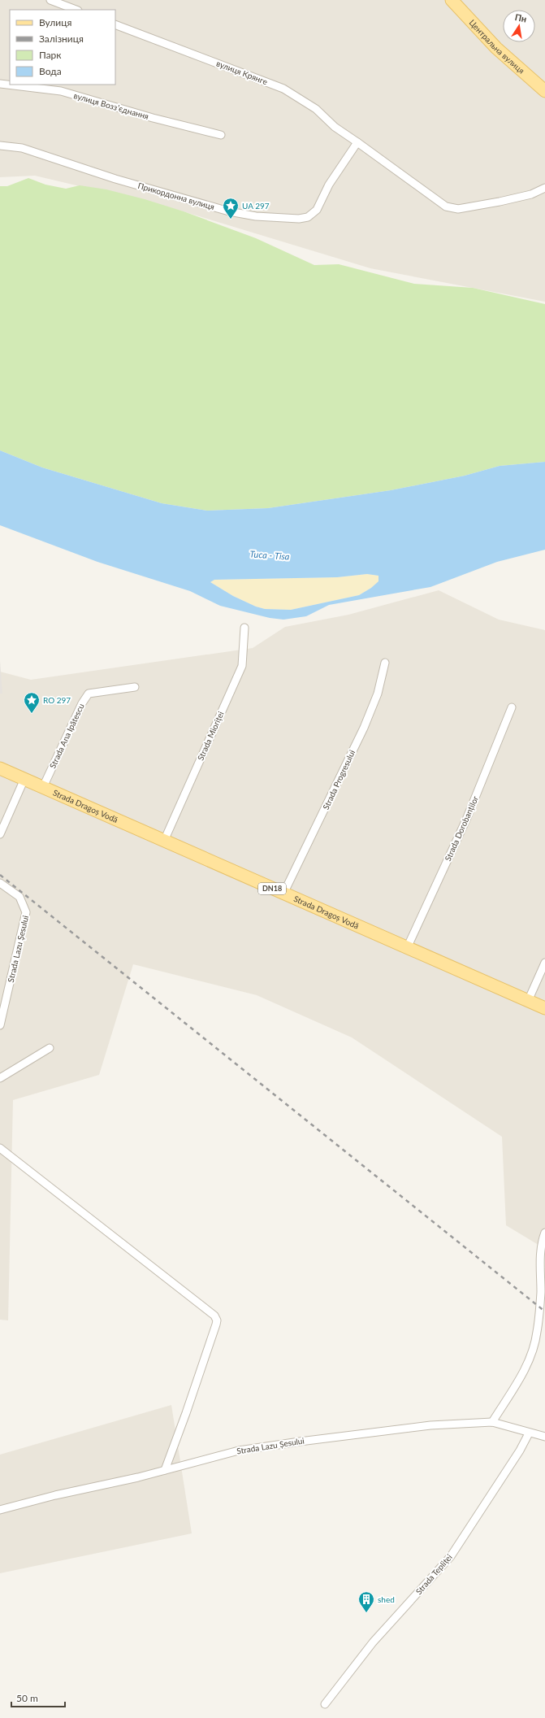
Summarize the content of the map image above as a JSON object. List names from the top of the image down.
{
  "streets": {
    "main road": ["Центральна вулиця", "Strada Dragoș Vodă", "DN18"],
    "street": [
      "вулиця Крянге",
      "вулиця Воззʼєднання",
      "Прикордонна вулиця",
      "Strada Ana Ipătescu",
      "Strada Mioriței",
      "Strada Progresului",
      "Strada Dorobanților",
      "Strada Lazu Șesului",
      "Strada Tepliței"
    ]
  },
  "crossings": [
    ["вулиця Крянге", "Прикордонна вулиця"],
    ["Strada Ana Ipătescu", "Strada Dragoș Vodă"],
    ["Strada Mioriței", "Strada Dragoș Vodă"],
    ["Strada Progresului", "Strada Dragoș Vodă"],
    ["Strada Dragoș Vodă", "Strada Dorobanților"],
    ["Strada Lazu Șesului", "Strada Tepliței"]
  ],
  "water": ["Тиса - Tisa"],
  "places": {
    "place": ["UA 297", "RO 297"],
    "building": ["shed"]
  },
  "legend": [
    "Вулиця",
    "Залізниця",
    "Парк",
    "Вода"
  ],
  "scale_bar": "50 m",
  "north": "top"
}
